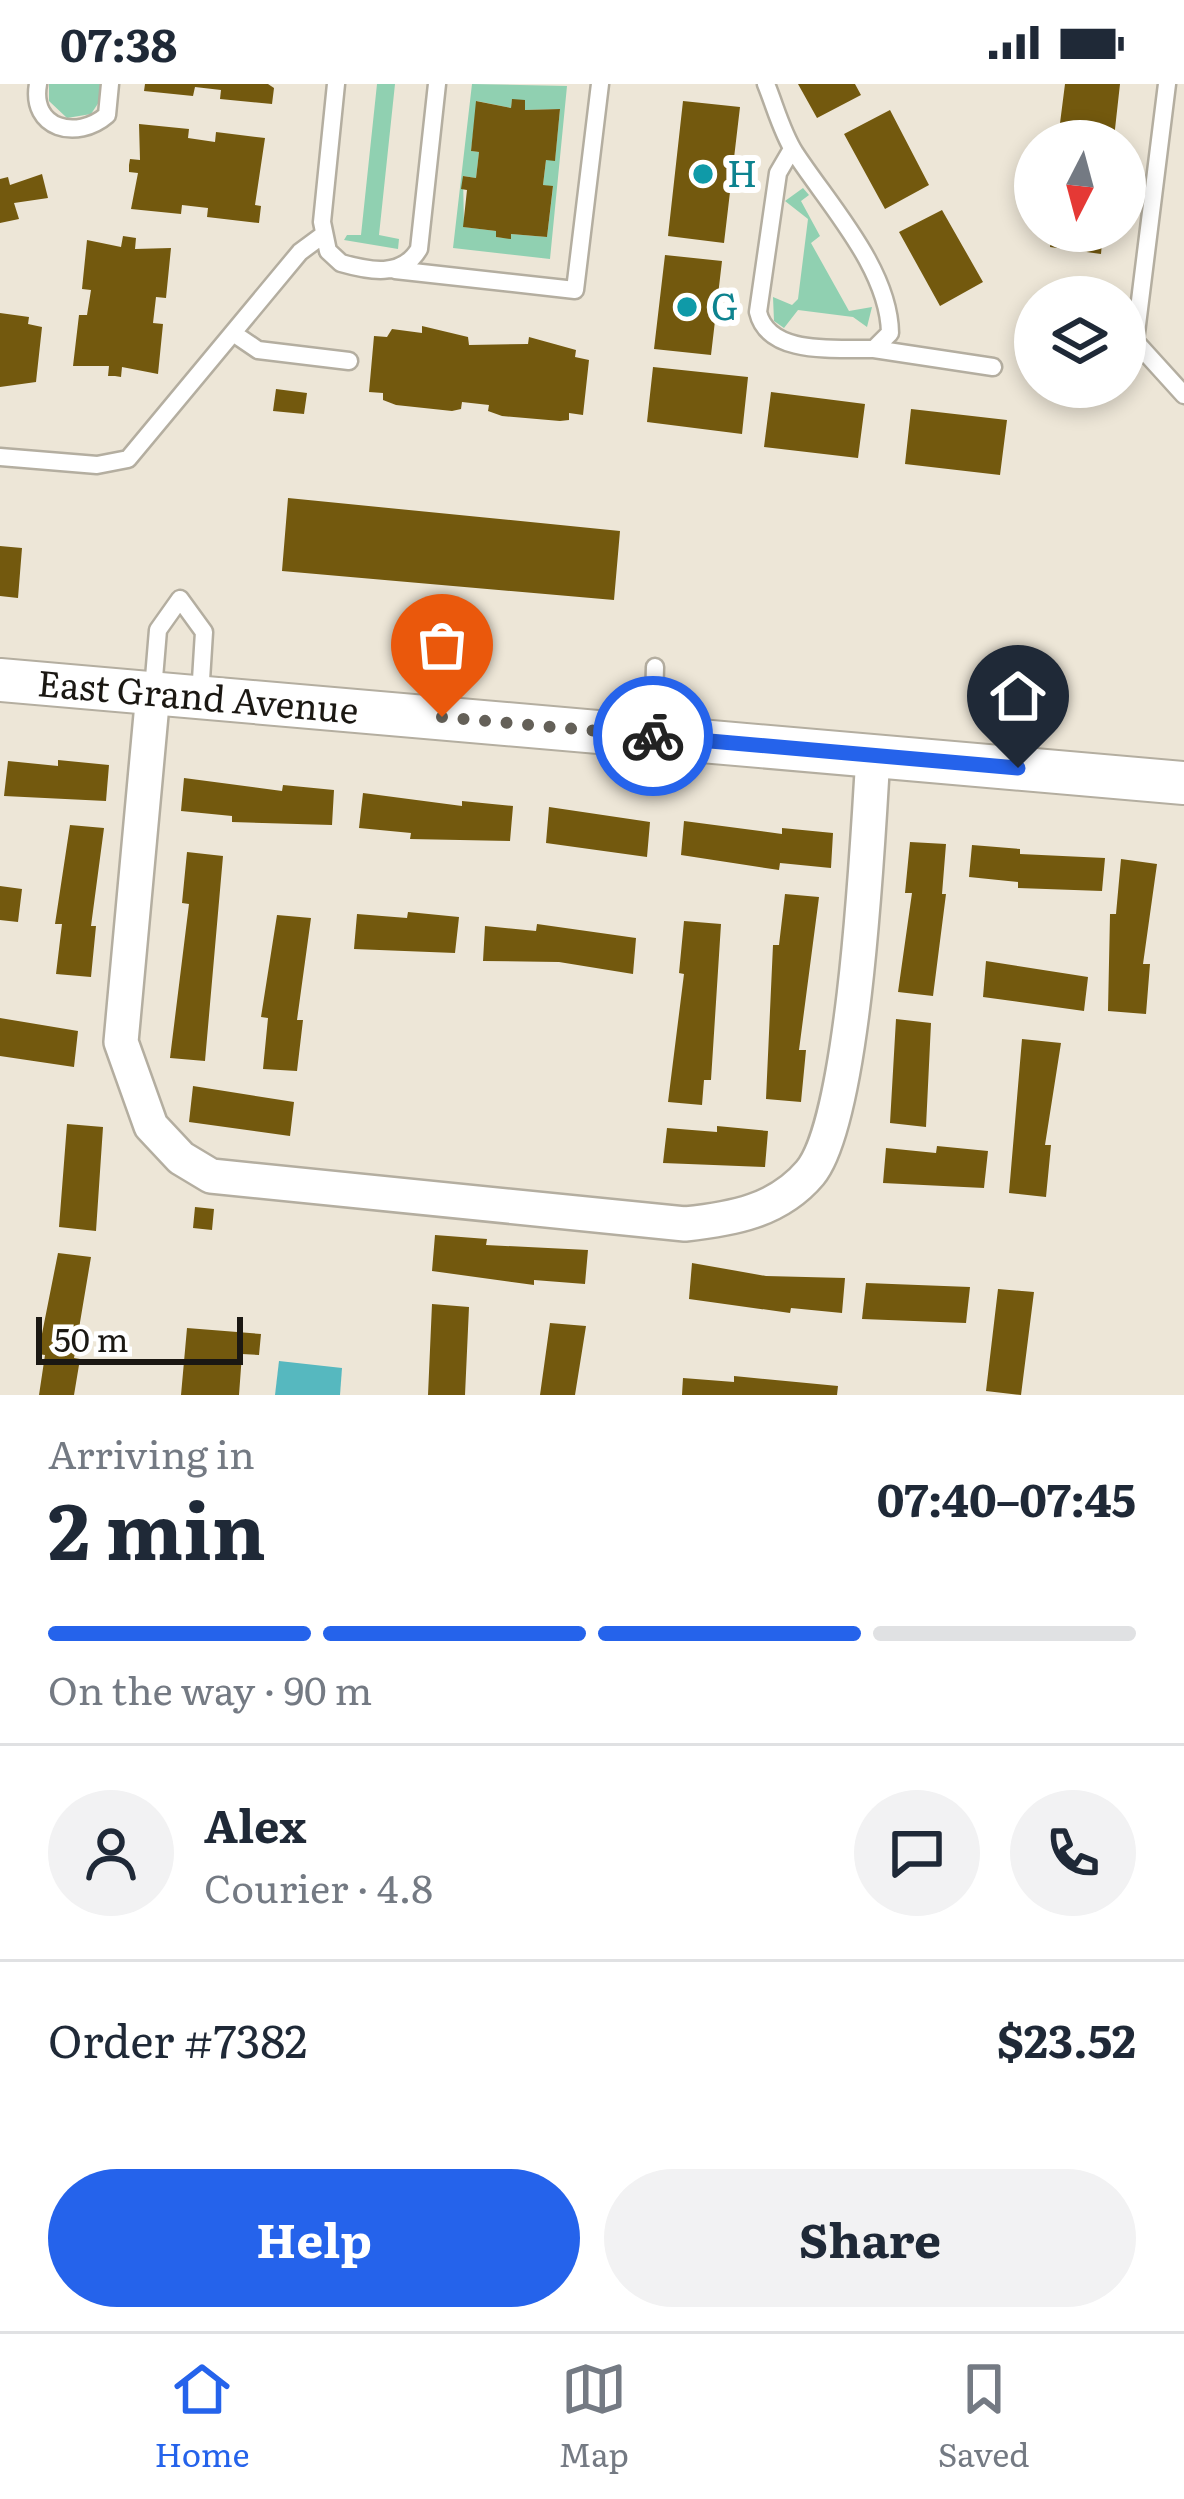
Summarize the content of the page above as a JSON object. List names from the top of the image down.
{
  "streets": {
    "street": ["East Grand Avenue"]
  },
  "places": ["H", "G"],
  "scale_bar": "50 m",
  "north": "bottom",
  "page": {
    "status": "07:38",
    "scale": "50 m",
    "heading": ["2 min", "Arriving in", "07:40–07:45"],
    "panel": [
      "Alex",
      "Courier · 4.8",
      "Order #7382",
      "$23.52"
    ],
    "bar": "On the way · 90 m",
    "buttons": ["Help", "Share"],
    "tabs": ["Home", "Map", "Saved"]
  }
}
